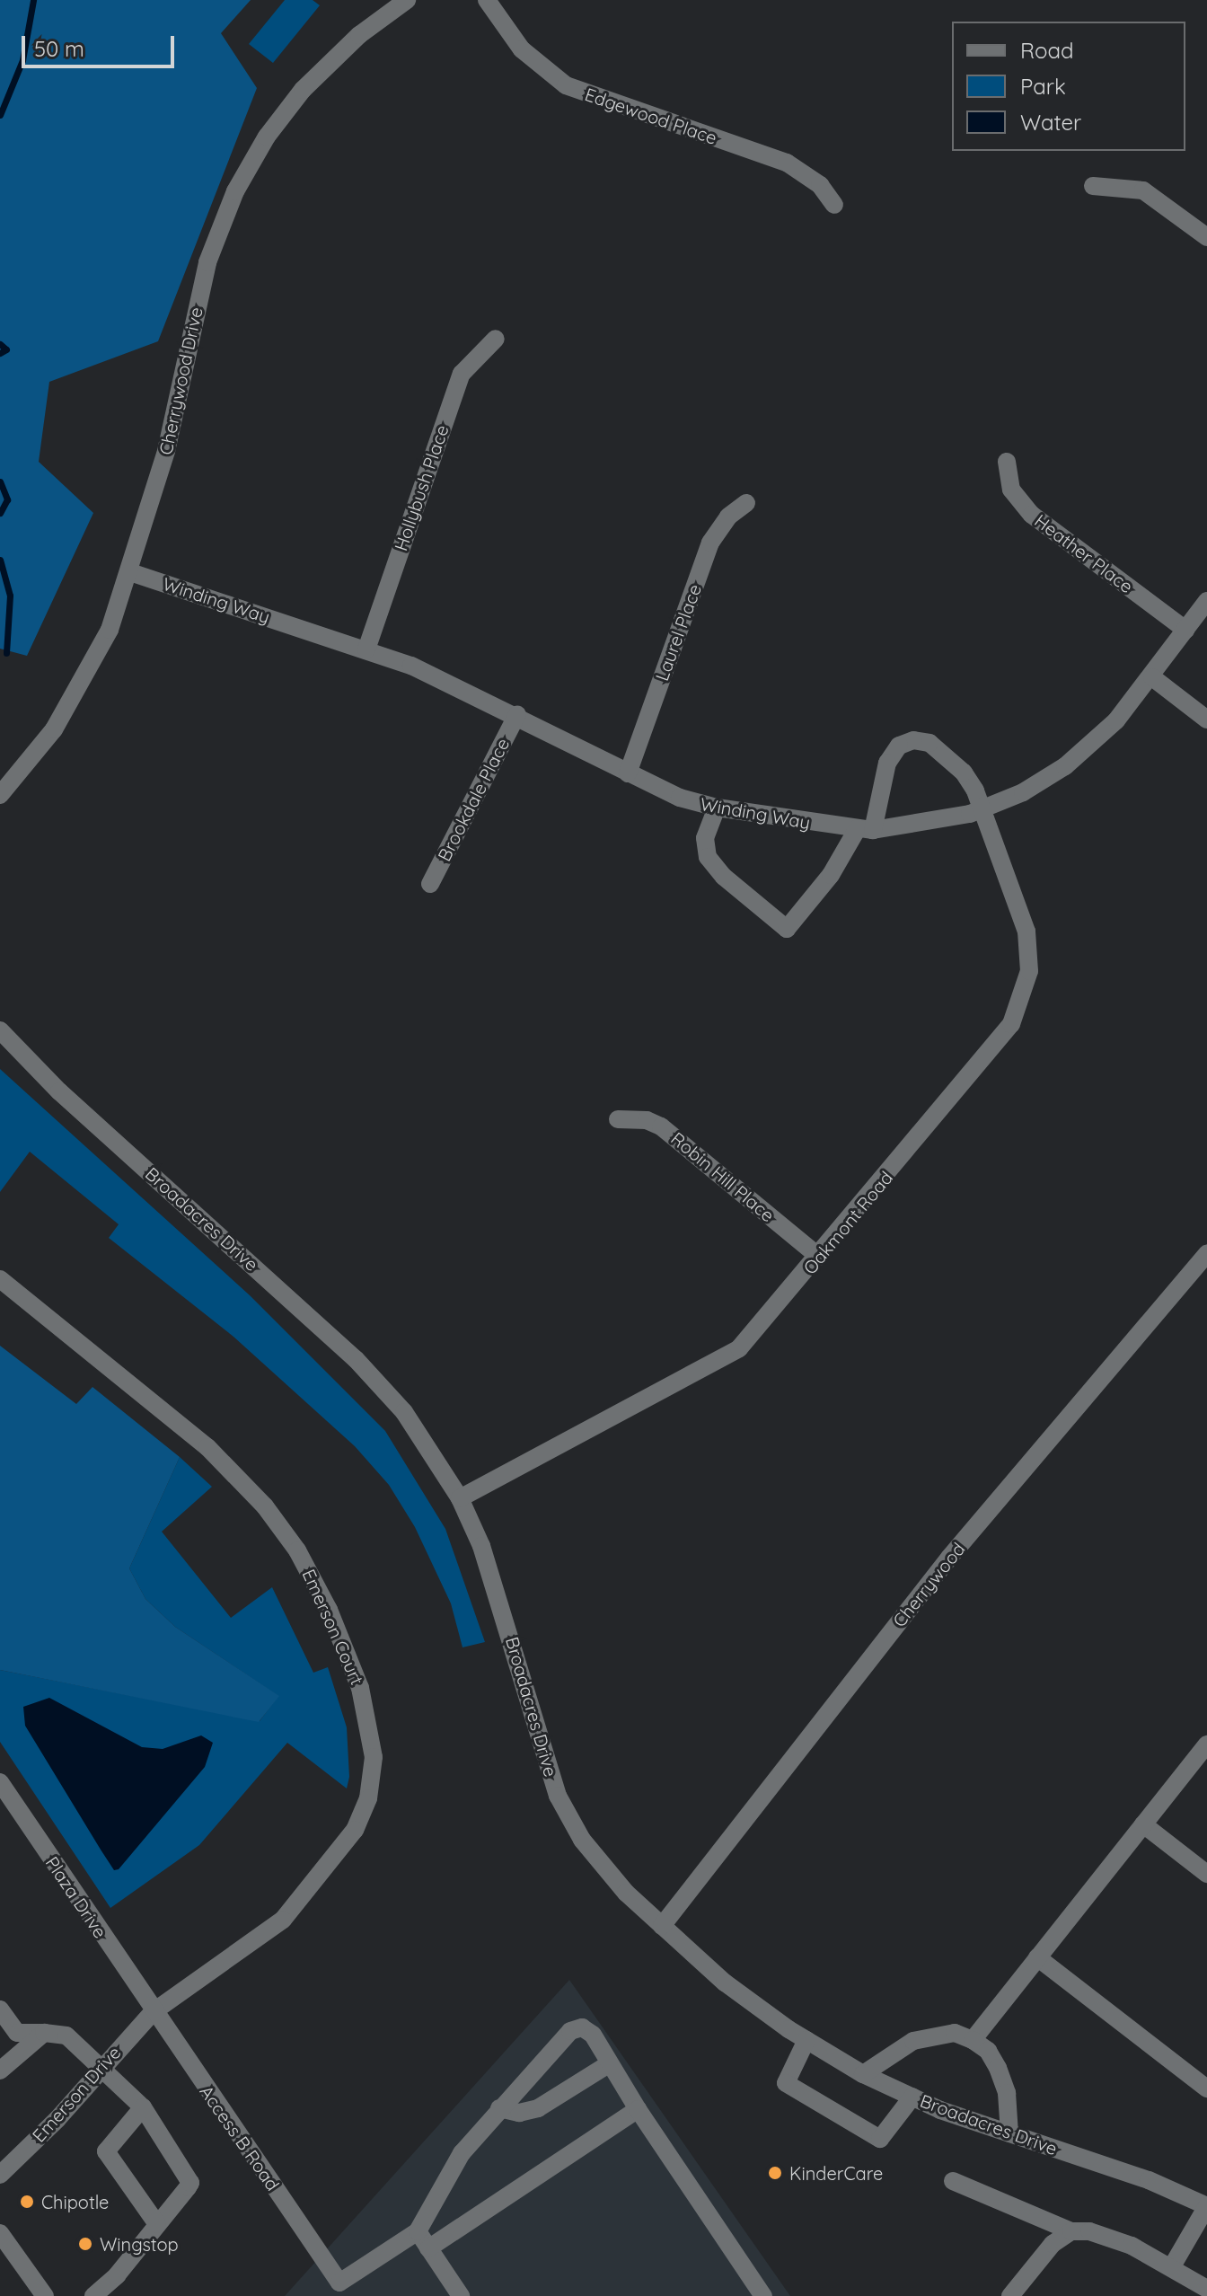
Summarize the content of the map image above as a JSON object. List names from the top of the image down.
{
  "streets": {
    "street": [
      "Edgewood Place",
      "Cherrywood Drive",
      "Hollybush Place",
      "Heather Place",
      "Winding Way",
      "Laurel Place",
      "Brookdale Place",
      "Robin Hill Place",
      "Broadacres Drive",
      "Oakmont Road",
      "Cherrywood",
      "Emerson Court",
      "Plaza Drive",
      "Emerson Drive",
      "Access B Road"
    ]
  },
  "crossings": [
    ["Cherrywood Drive", "Winding Way"],
    ["Hollybush Place", "Winding Way"],
    ["Heather Place", "Winding Way"],
    ["Winding Way", "Laurel Place"],
    ["Winding Way", "Brookdale Place"],
    ["Winding Way", "Oakmont Road"],
    ["Robin Hill Place", "Oakmont Road"],
    ["Broadacres Drive", "Oakmont Road"],
    ["Broadacres Drive", "Cherrywood"],
    ["Emerson Court", "Plaza Drive"],
    ["Emerson Court", "Emerson Drive"],
    ["Emerson Court", "Access B Road"],
    ["Plaza Drive", "Emerson Drive"],
    ["Plaza Drive", "Access B Road"],
    ["Emerson Drive", "Access B Road"]
  ],
  "places": ["KinderCare", "Chipotle", "Wingstop"],
  "legend": ["Road", "Park", "Water"],
  "scale_bar": "50 m"
}
